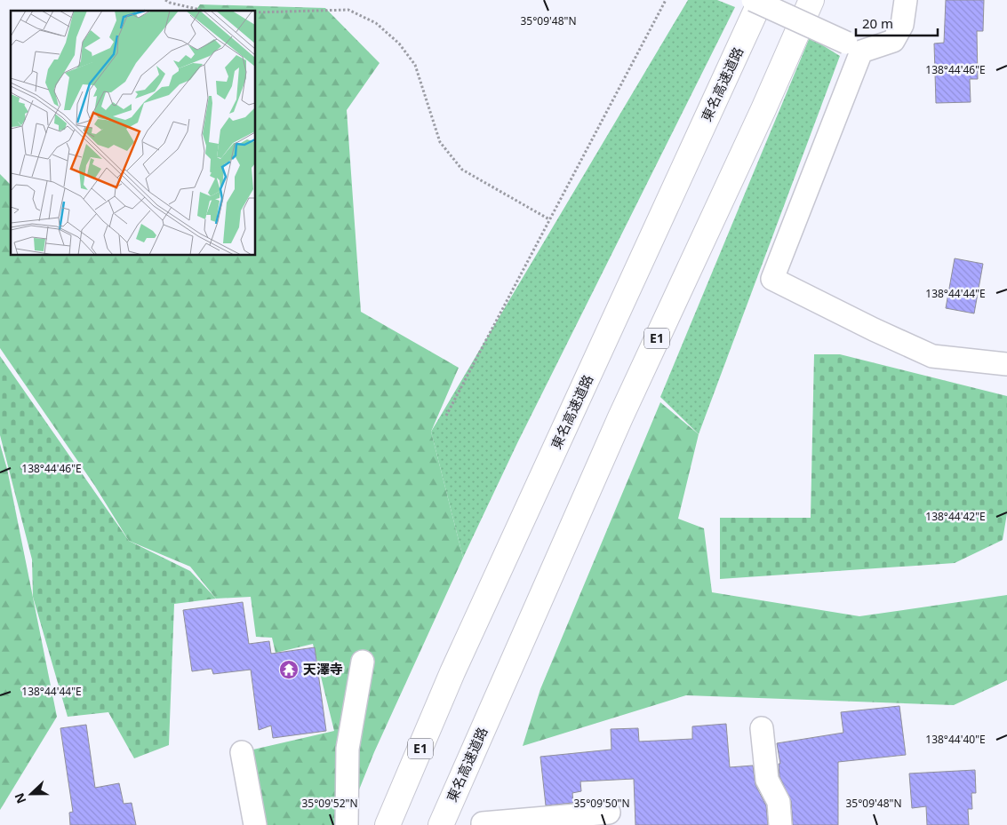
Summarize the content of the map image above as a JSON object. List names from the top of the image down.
{
  "streets": {
    "highway": ["東名高速道路", "E1"]
  },
  "places": {
    "temple": ["天澤寺"]
  },
  "scale_bar": "20 m",
  "north": "left",
  "coordinates": [
    "35°09'48\"N",
    "138°44'46\"E",
    "138°44'44\"E",
    "138°44'42\"E",
    "138°44'40\"E",
    "35°09'52\"N",
    "35°09'50\"N"
  ]
}
